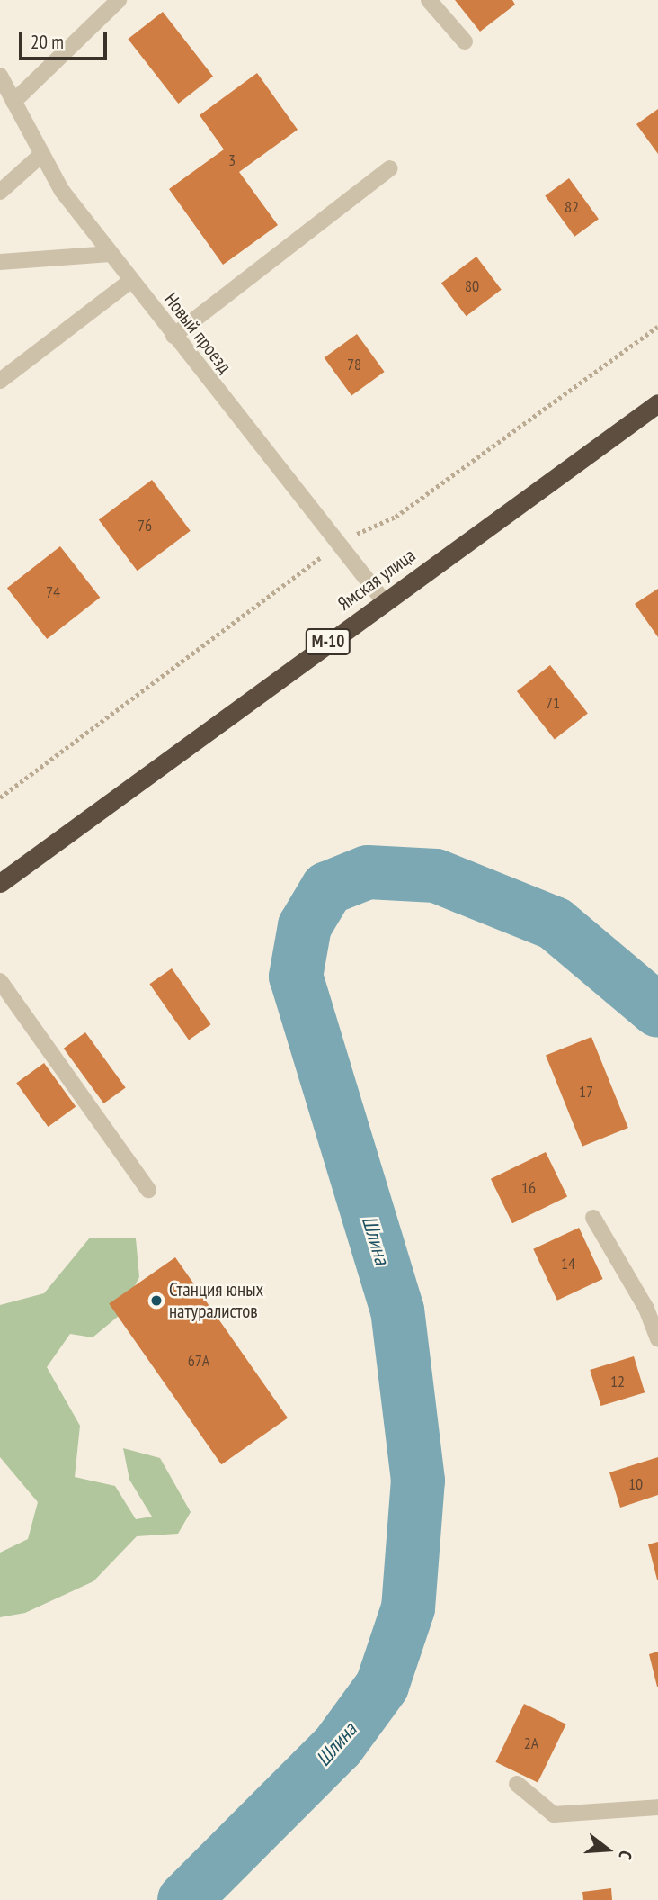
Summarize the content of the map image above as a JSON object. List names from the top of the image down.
{
  "streets": {
    "highway": ["Ямская улица", "М-10"],
    "street": ["Новый проезд"]
  },
  "crossings": [
    ["Новый проезд", "Ямская улица"]
  ],
  "water": ["Шлина"],
  "places": ["Станция юных натуралистов"],
  "house_numbers": [
    "3",
    "82",
    "80",
    "78",
    "76",
    "74",
    "71",
    "17",
    "16",
    "14",
    "67А",
    "12",
    "10",
    "2А"
  ],
  "scale_bar": "20 m",
  "north": "right"
}
